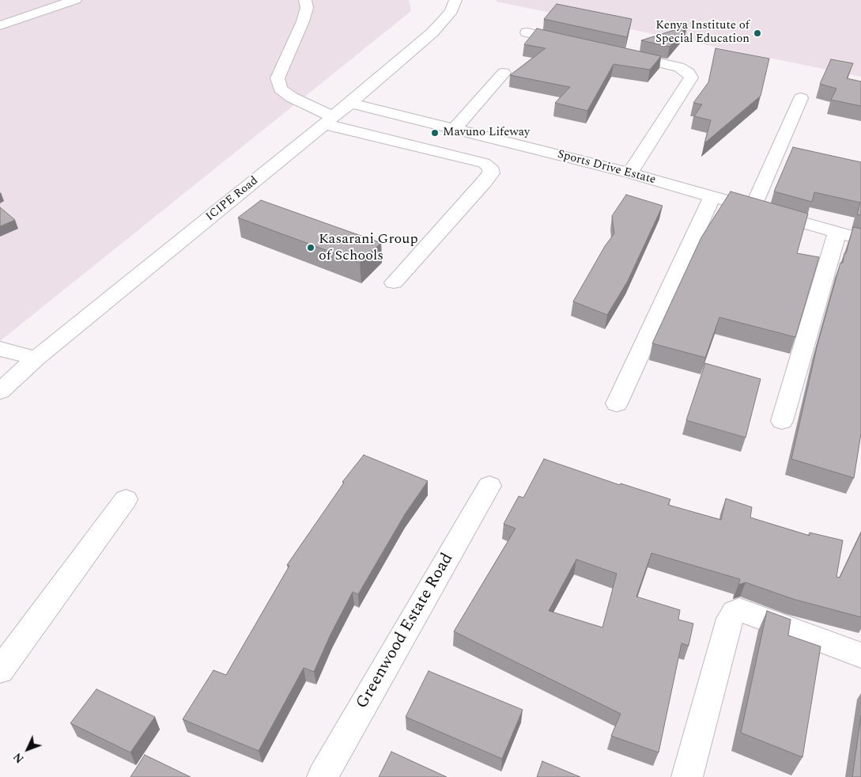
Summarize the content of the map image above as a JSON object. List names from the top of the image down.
{
  "streets": {
    "street": ["Sports Drive Estate", "ICIPE Road", "Greenwood Estate Road"]
  },
  "crossings": [
    ["Sports Drive Estate", "ICIPE Road"]
  ],
  "places": ["Kenya Institute of Special Education", "Mavuno Lifeway", "Kasarani Group of Schools"],
  "north": "bottom left"
}
